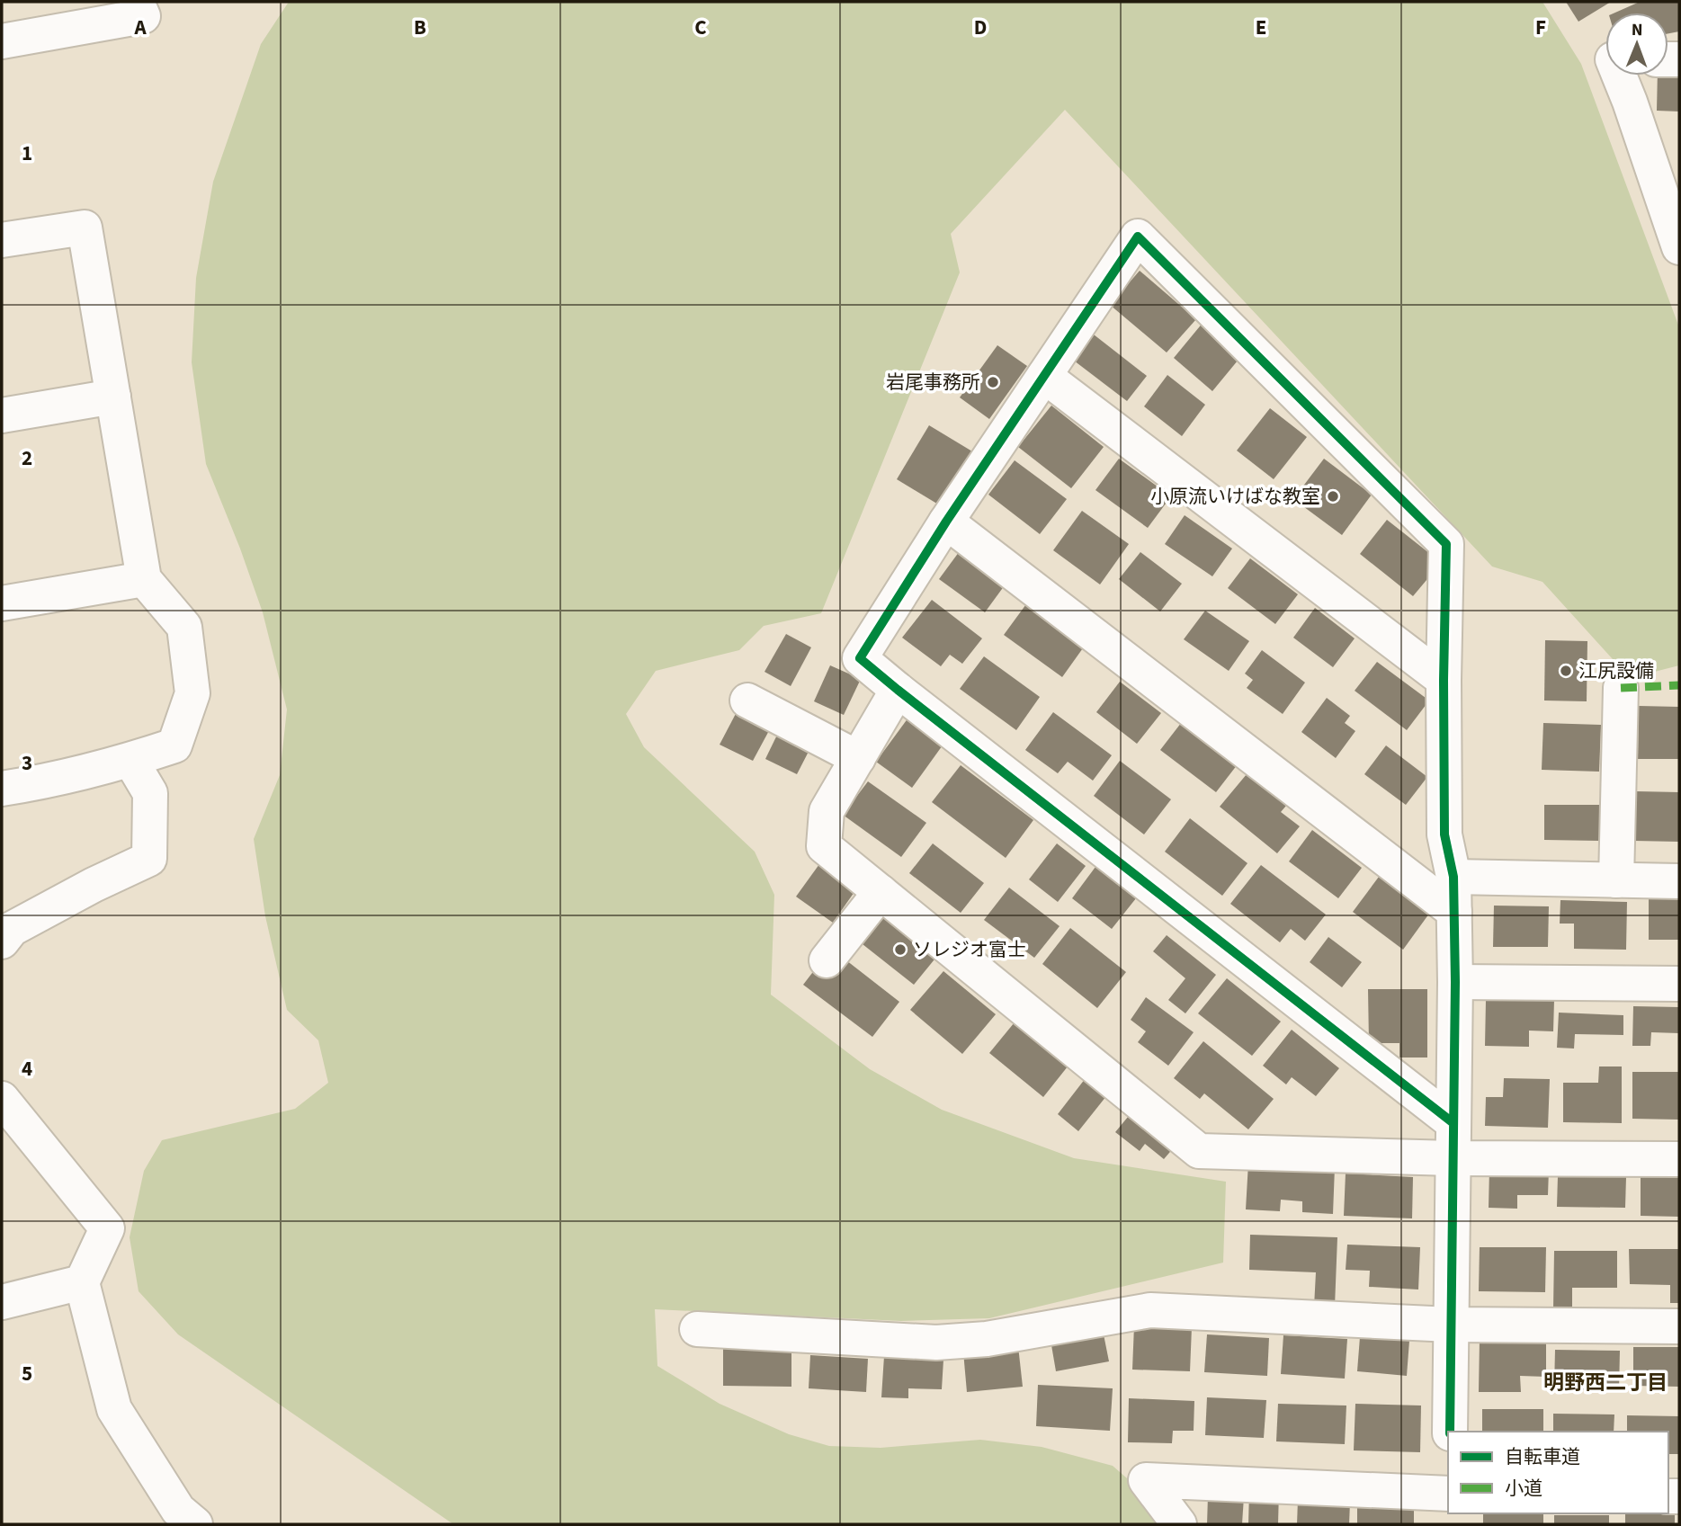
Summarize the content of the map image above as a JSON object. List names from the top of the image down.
{
  "districts": ["明野西二丁目"],
  "places": [
    "岩尾事務所",
    "小原流いけばな教室",
    "江尻設備",
    "ソレジオ富士"
  ],
  "legend": ["自転車道", "小道"],
  "north": "top",
  "grid": {
    "columns": [
      "A",
      "B",
      "C",
      "D",
      "E",
      "F"
    ],
    "rows": [
      "1",
      "2",
      "3",
      "4",
      "5"
    ]
  }
}
